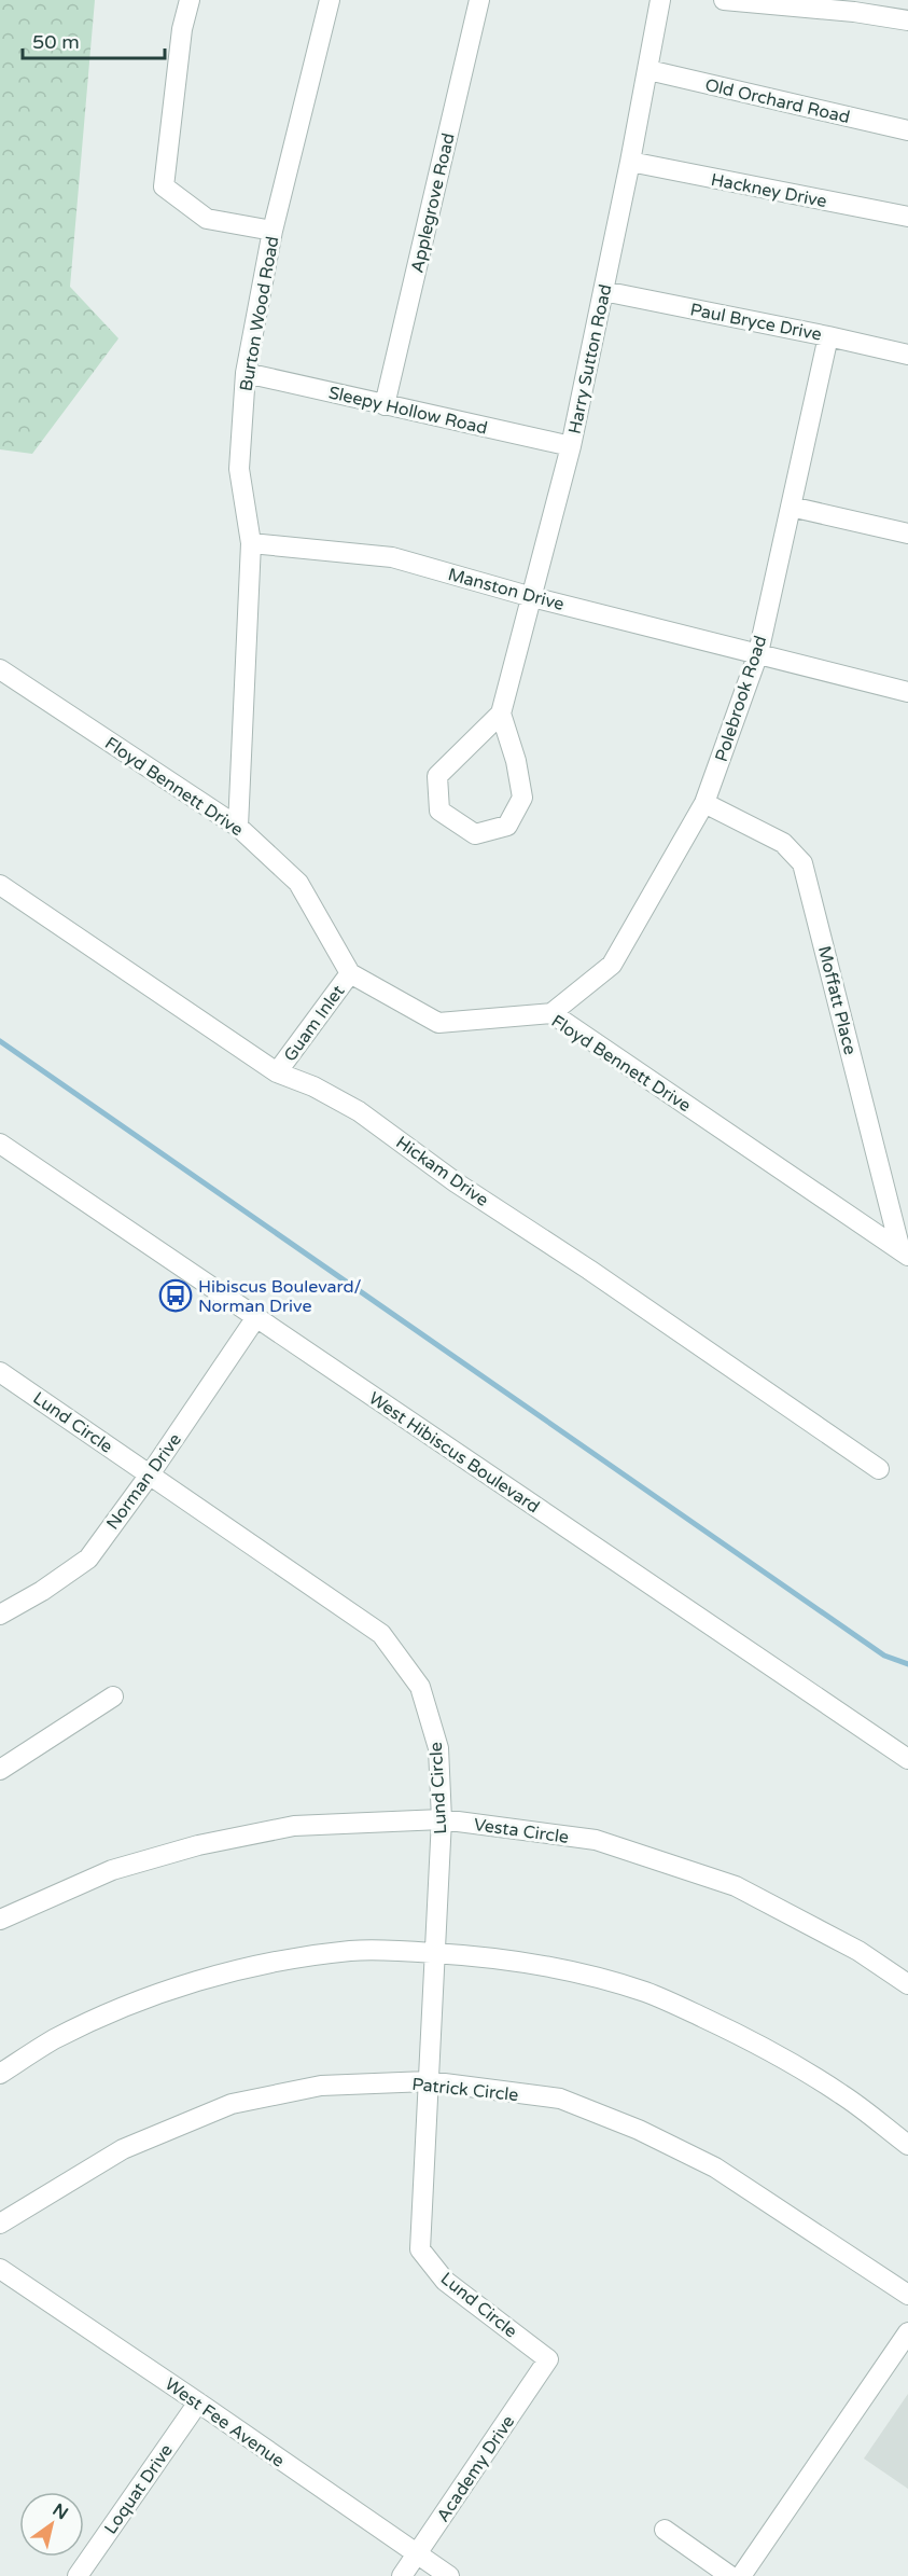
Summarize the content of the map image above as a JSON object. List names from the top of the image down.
{
  "streets": {
    "street": [
      "Old Orchard Road",
      "Hackney Drive",
      "Applegrove Road",
      "Burton Wood Road",
      "Paul Bryce Drive",
      "Harry Sutton Road",
      "Sleepy Hollow Road",
      "Manston Drive",
      "Polebrook Road",
      "Floyd Bennett Drive",
      "Moffatt Place",
      "Guam Inlet",
      "Hickam Drive",
      "Lund Circle",
      "West Hibiscus Boulevard",
      "Norman Drive",
      "Vesta Circle",
      "Patrick Circle",
      "West Fee Avenue",
      "Academy Drive",
      "Loquat Drive"
    ]
  },
  "crossings": [
    ["Old Orchard Road", "Harry Sutton Road"],
    ["Hackney Drive", "Harry Sutton Road"],
    ["Applegrove Road", "Sleepy Hollow Road"],
    ["Burton Wood Road", "Sleepy Hollow Road"],
    ["Burton Wood Road", "Manston Drive"],
    ["Burton Wood Road", "Floyd Bennett Drive"],
    ["Paul Bryce Drive", "Harry Sutton Road"],
    ["Paul Bryce Drive", "Polebrook Road"],
    ["Harry Sutton Road", "Sleepy Hollow Road"],
    ["Harry Sutton Road", "Manston Drive"],
    ["Manston Drive", "Polebrook Road"],
    ["Polebrook Road", "Floyd Bennett Drive"],
    ["Polebrook Road", "Moffatt Place"],
    ["Floyd Bennett Drive", "Moffatt Place"],
    ["Floyd Bennett Drive", "Guam Inlet"],
    ["Guam Inlet", "Hickam Drive"],
    ["Lund Circle", "Norman Drive"],
    ["Lund Circle", "Vesta Circle"],
    ["Lund Circle", "Patrick Circle"],
    ["Lund Circle", "Academy Drive"],
    ["West Hibiscus Boulevard", "Norman Drive"],
    ["West Fee Avenue", "Academy Drive"],
    ["West Fee Avenue", "Loquat Drive"]
  ],
  "places": {
    "bus stop": ["Hibiscus Boulevard/ Norman Drive"]
  },
  "scale_bar": "50 m",
  "north": "top right"
}
